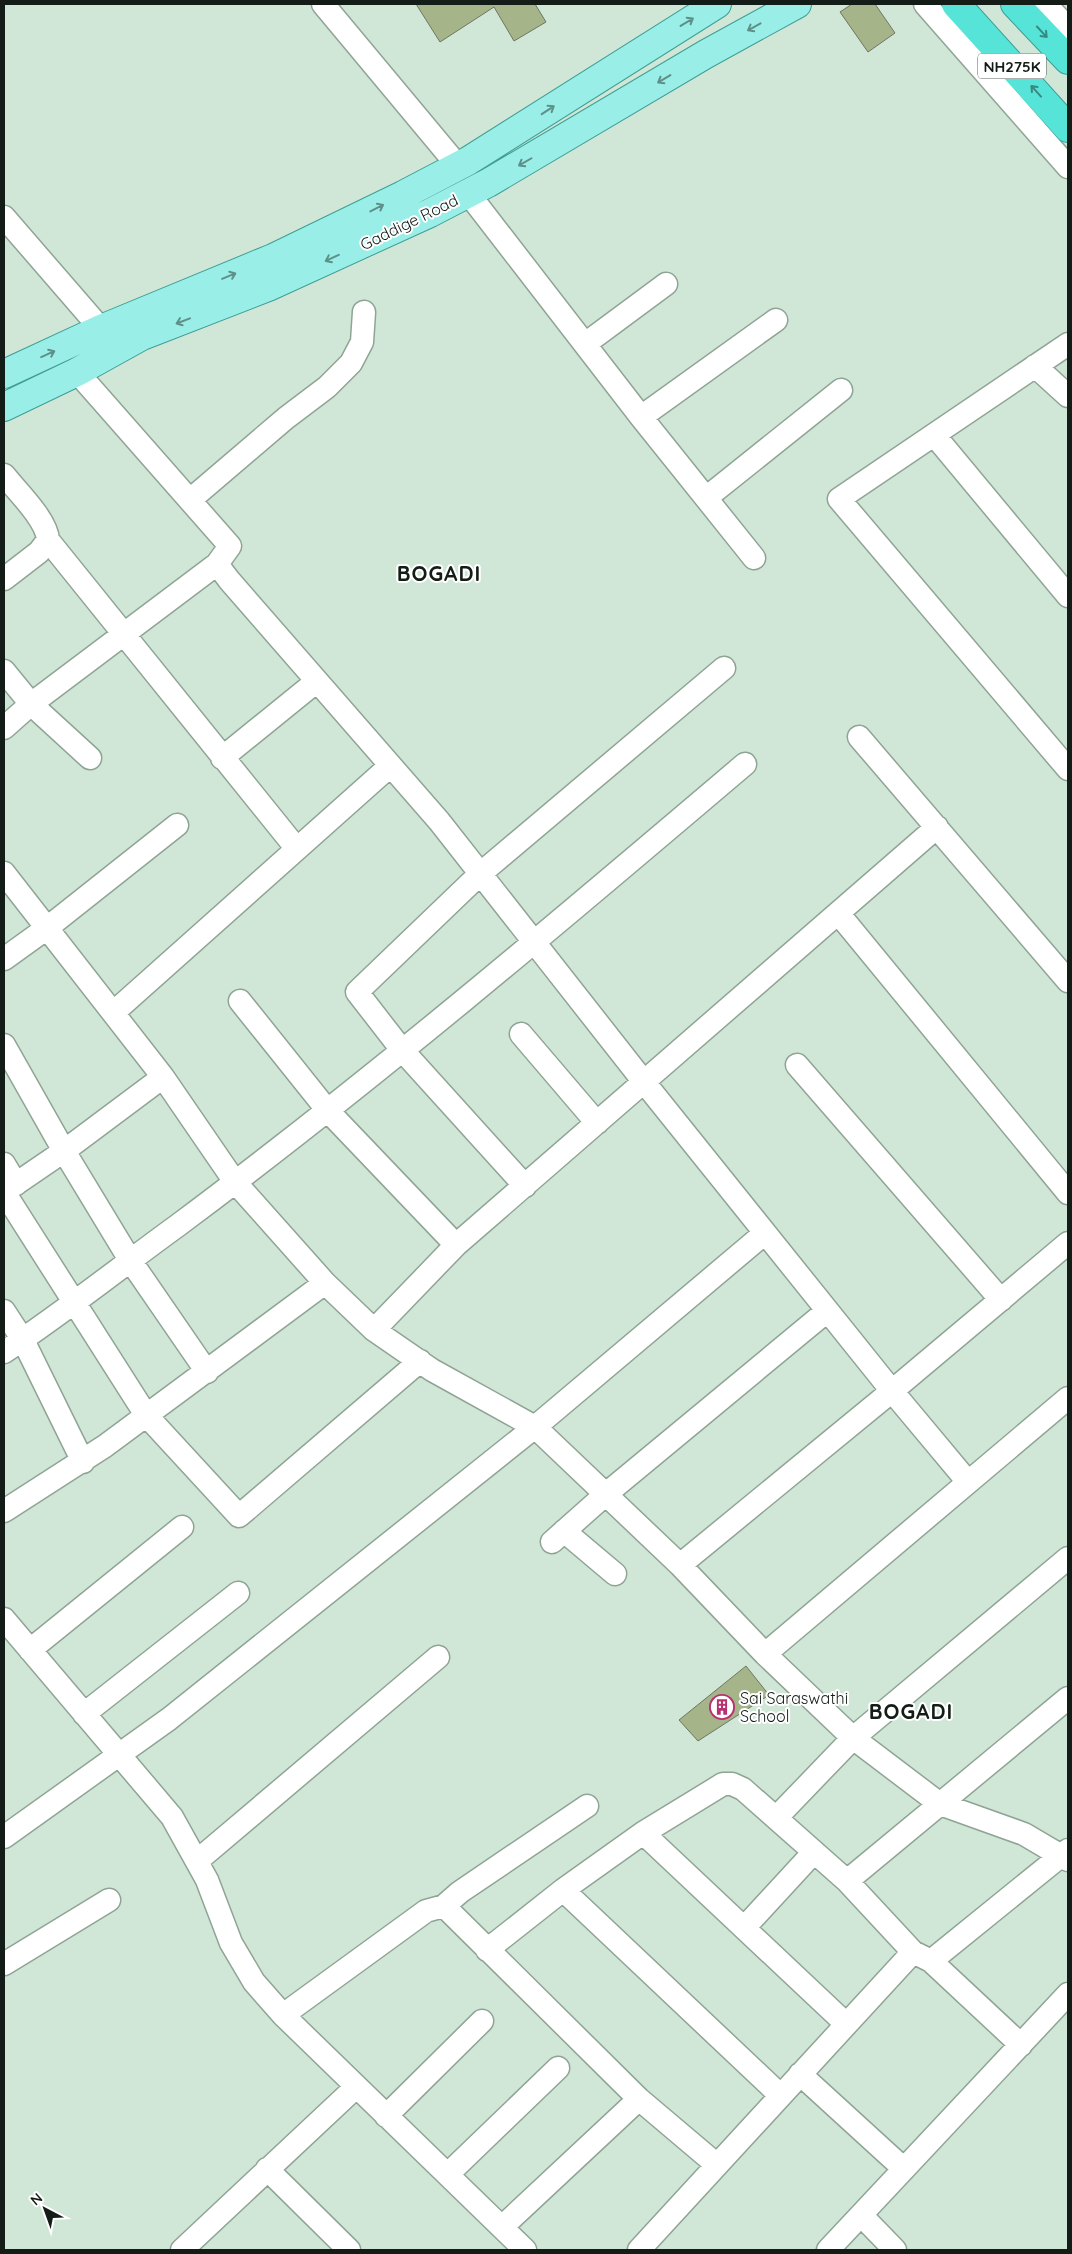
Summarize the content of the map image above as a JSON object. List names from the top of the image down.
{
  "streets": {
    "highway": ["NH275K"],
    "main road": ["Gaddige Road"]
  },
  "districts": ["BOGADI", "BOGADI"],
  "places": {
    "building": ["Sai Saraswathi School"]
  },
  "north": "top left"
}
